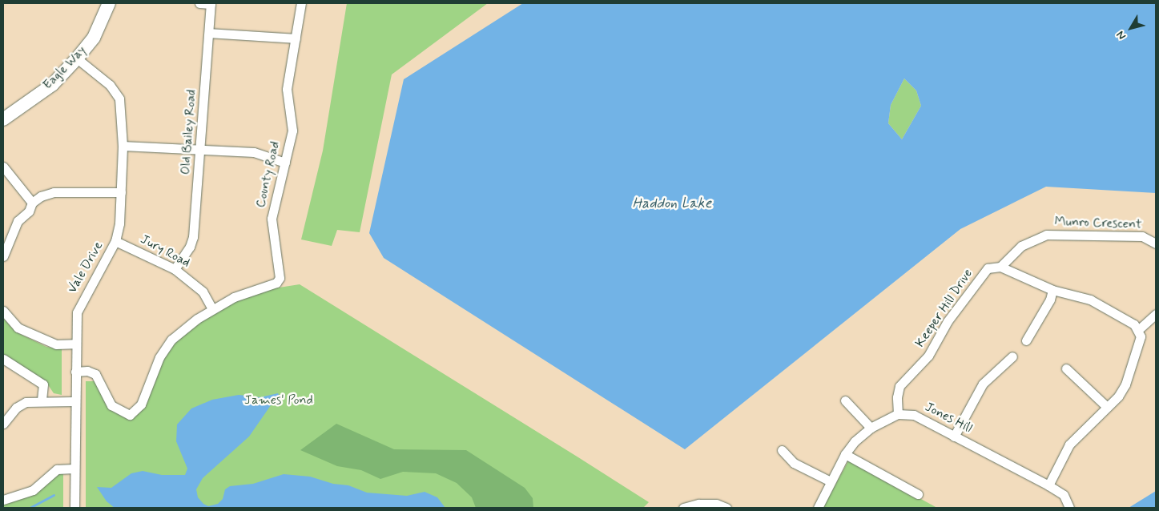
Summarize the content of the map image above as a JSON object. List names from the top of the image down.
{
  "streets": {
    "street": [
      "Eagle Way",
      "Old Bailey Road",
      "County Road",
      "Munro Crescent",
      "Jury Road",
      "Vale Drive",
      "Keeper Hill Drive",
      "Jones Hill"
    ]
  },
  "crossings": [
    ["Eagle Way", "Vale Drive"],
    ["Old Bailey Road", "Jury Road"],
    ["County Road", "Jury Road"],
    ["County Road", "Vale Drive"],
    ["Munro Crescent", "Keeper Hill Drive"],
    ["Jury Road", "Vale Drive"],
    ["Keeper Hill Drive", "Jones Hill"]
  ],
  "water": ["Haddon Lake"],
  "parks": ["James' Pond"],
  "north": "bottom left"
}
